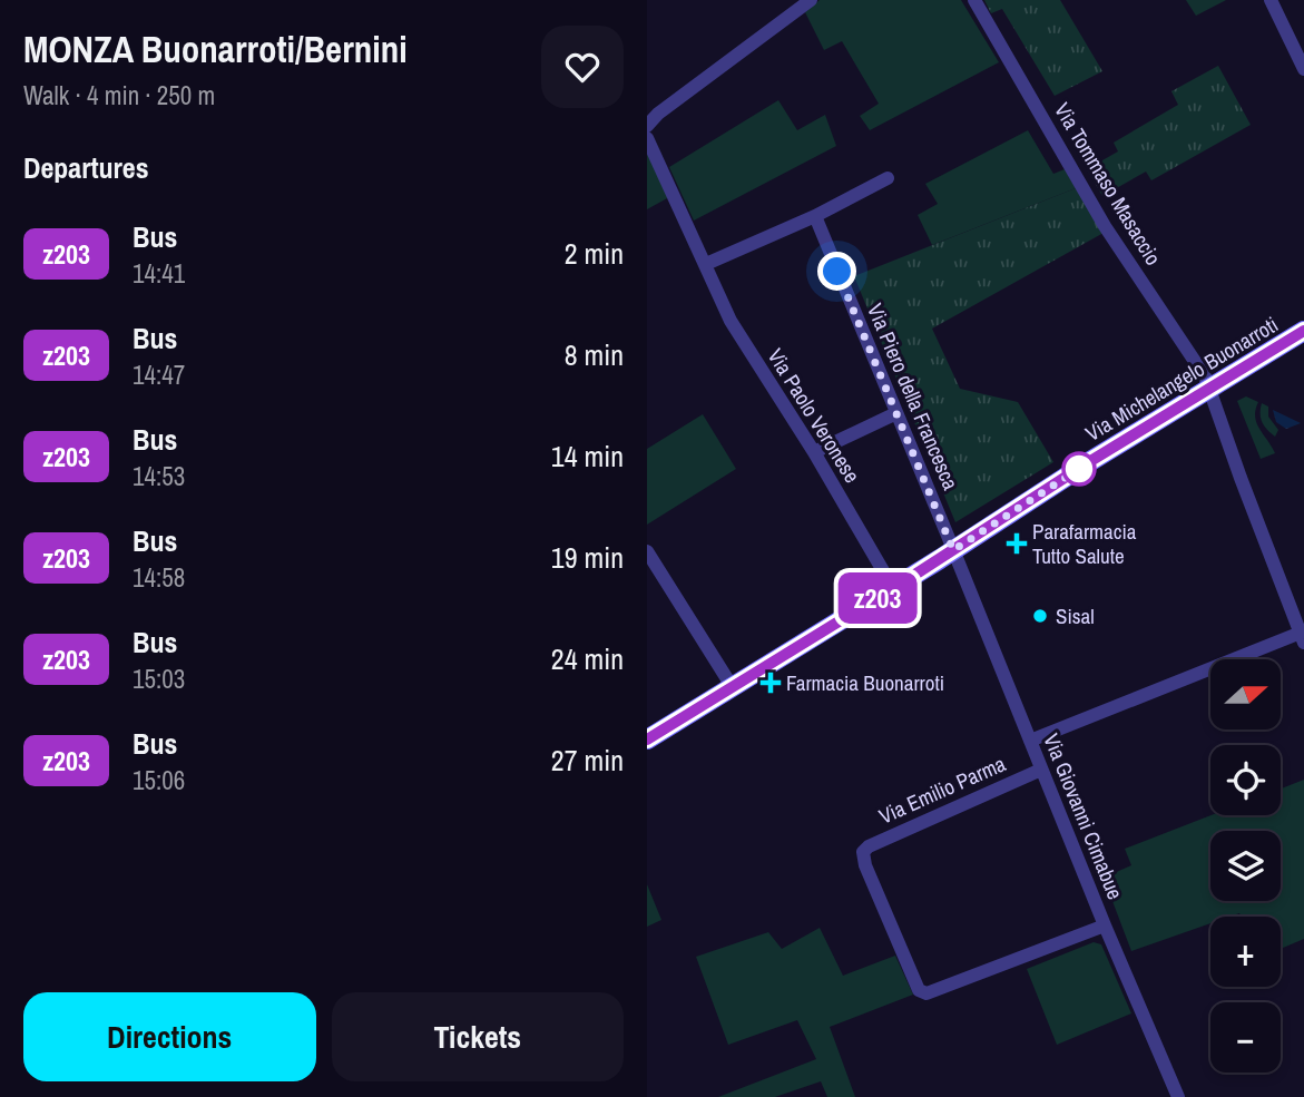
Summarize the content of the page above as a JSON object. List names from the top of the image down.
{
  "streets": {
    "street": [
      "Via Tommaso Masaccio",
      "Via Michelangelo Buonarroti",
      "Via Piero della Francesca",
      "Via Paolo Veronese",
      "Via Emilio Parma",
      "Via Giovanni Cimabue"
    ]
  },
  "crossings": [
    ["Via Tommaso Masaccio", "Via Michelangelo Buonarroti"],
    ["Via Michelangelo Buonarroti", "Via Piero della Francesca"],
    ["Via Michelangelo Buonarroti", "Via Paolo Veronese"],
    ["Via Michelangelo Buonarroti", "Via Giovanni Cimabue"],
    ["Via Piero della Francesca", "Via Giovanni Cimabue"],
    ["Via Emilio Parma", "Via Giovanni Cimabue"]
  ],
  "places": {
    "health": ["Parafarmacia Tutto Salute", "Farmacia Buonarroti"],
    "other": ["Sisal"]
  },
  "lines": ["bus line z203"],
  "north": "right",
  "page": {
    "heading": [
      ["MONZA Buonarroti/Bernini", "Walk · 4 min · 250 m"],
      "Departures"
    ],
    "on_map": "z203",
    "list": [
      {
        "mark": "z203",
        "name": "Bus",
        "note": "14:41",
        "value": "2 min"
      },
      {
        "mark": "z203",
        "name": "Bus",
        "note": "14:47",
        "value": "8 min"
      },
      {
        "mark": "z203",
        "name": "Bus",
        "note": "14:53",
        "value": "14 min"
      },
      {
        "mark": "z203",
        "name": "Bus",
        "note": "14:58",
        "value": "19 min"
      },
      {
        "mark": "z203",
        "name": "Bus",
        "note": "15:03",
        "value": "24 min"
      },
      {
        "mark": "z203",
        "name": "Bus",
        "note": "15:06",
        "value": "27 min"
      }
    ],
    "map_buttons": ["+", "−"],
    "buttons": ["Directions", "Tickets"]
  }
}
